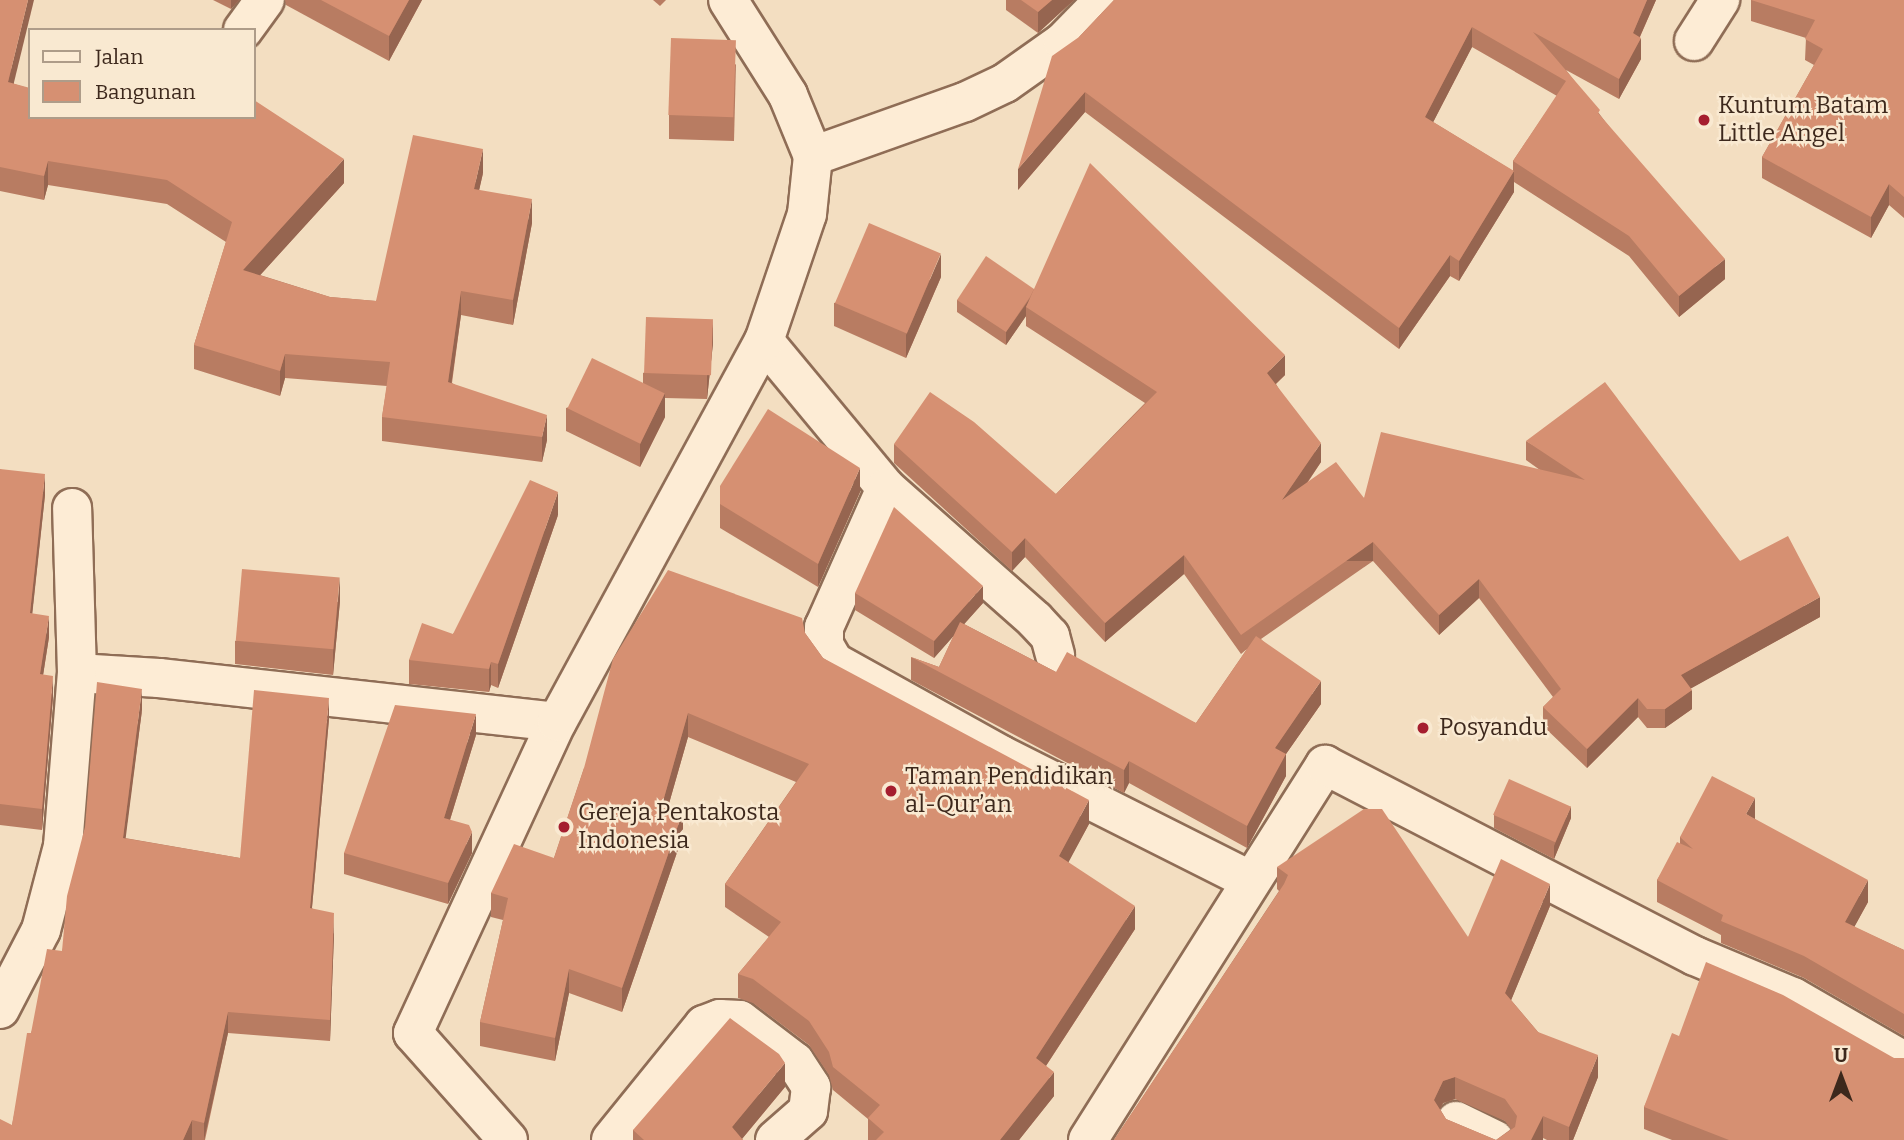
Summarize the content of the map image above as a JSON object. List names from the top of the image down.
{
  "places": [
    "Kuntum Batam Little Angel",
    "Posyandu",
    "Taman Pendidikan al-Qur’an",
    "Gereja Pentakosta Indonesia"
  ],
  "legend": ["Jalan", "Bangunan"],
  "north": "top"
}
